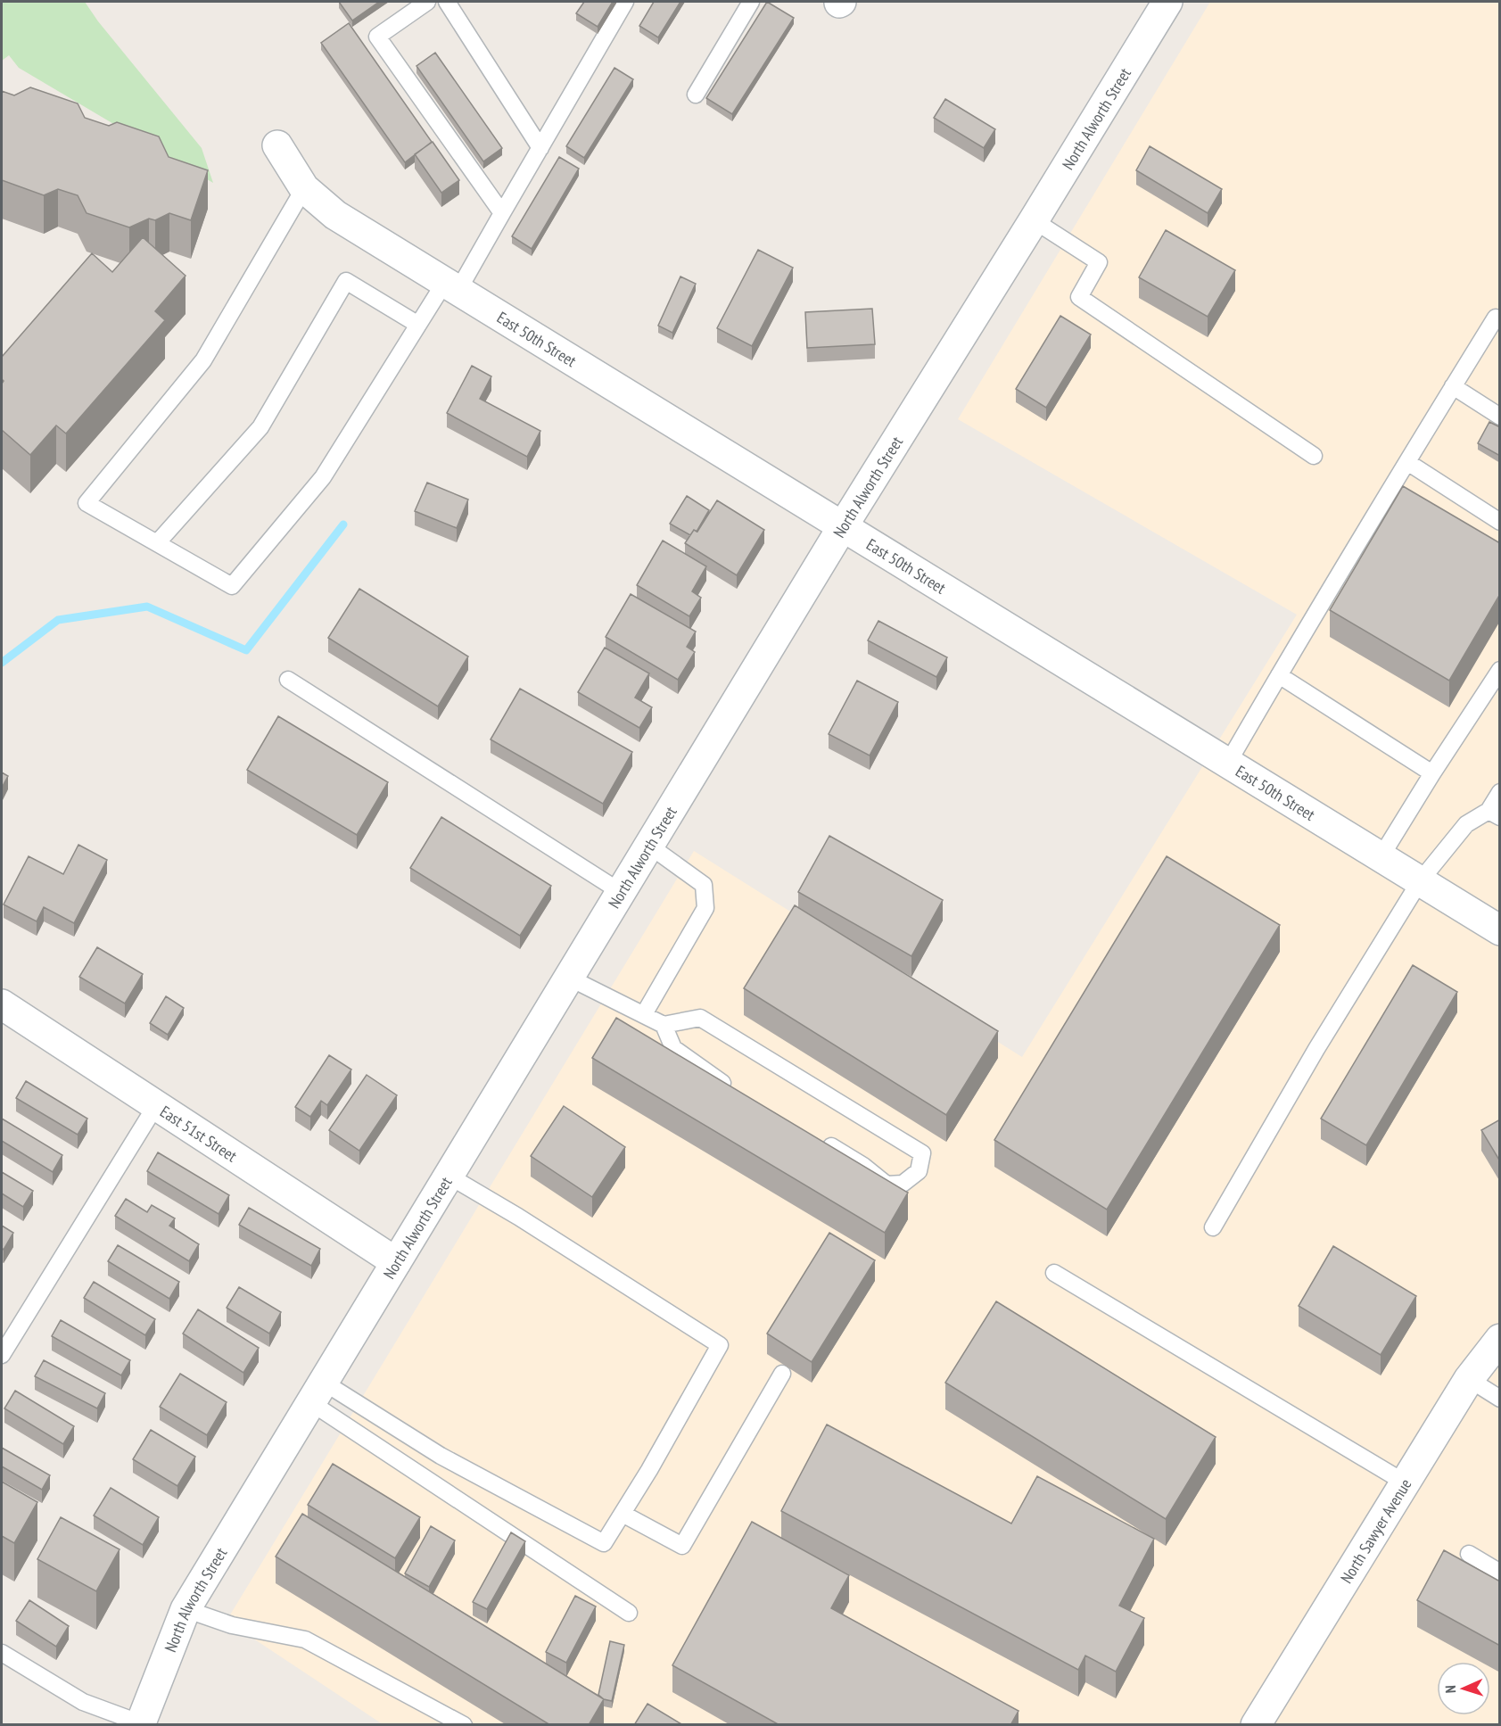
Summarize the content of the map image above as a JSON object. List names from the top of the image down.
{
  "streets": {
    "street": [
      "North Alworth Street",
      "East 50th Street",
      "East 51st Street",
      "North Sawyer Avenue"
    ]
  },
  "crossings": [
    ["North Alworth Street", "East 50th Street"],
    ["North Alworth Street", "East 51st Street"]
  ],
  "north": "left"
}
